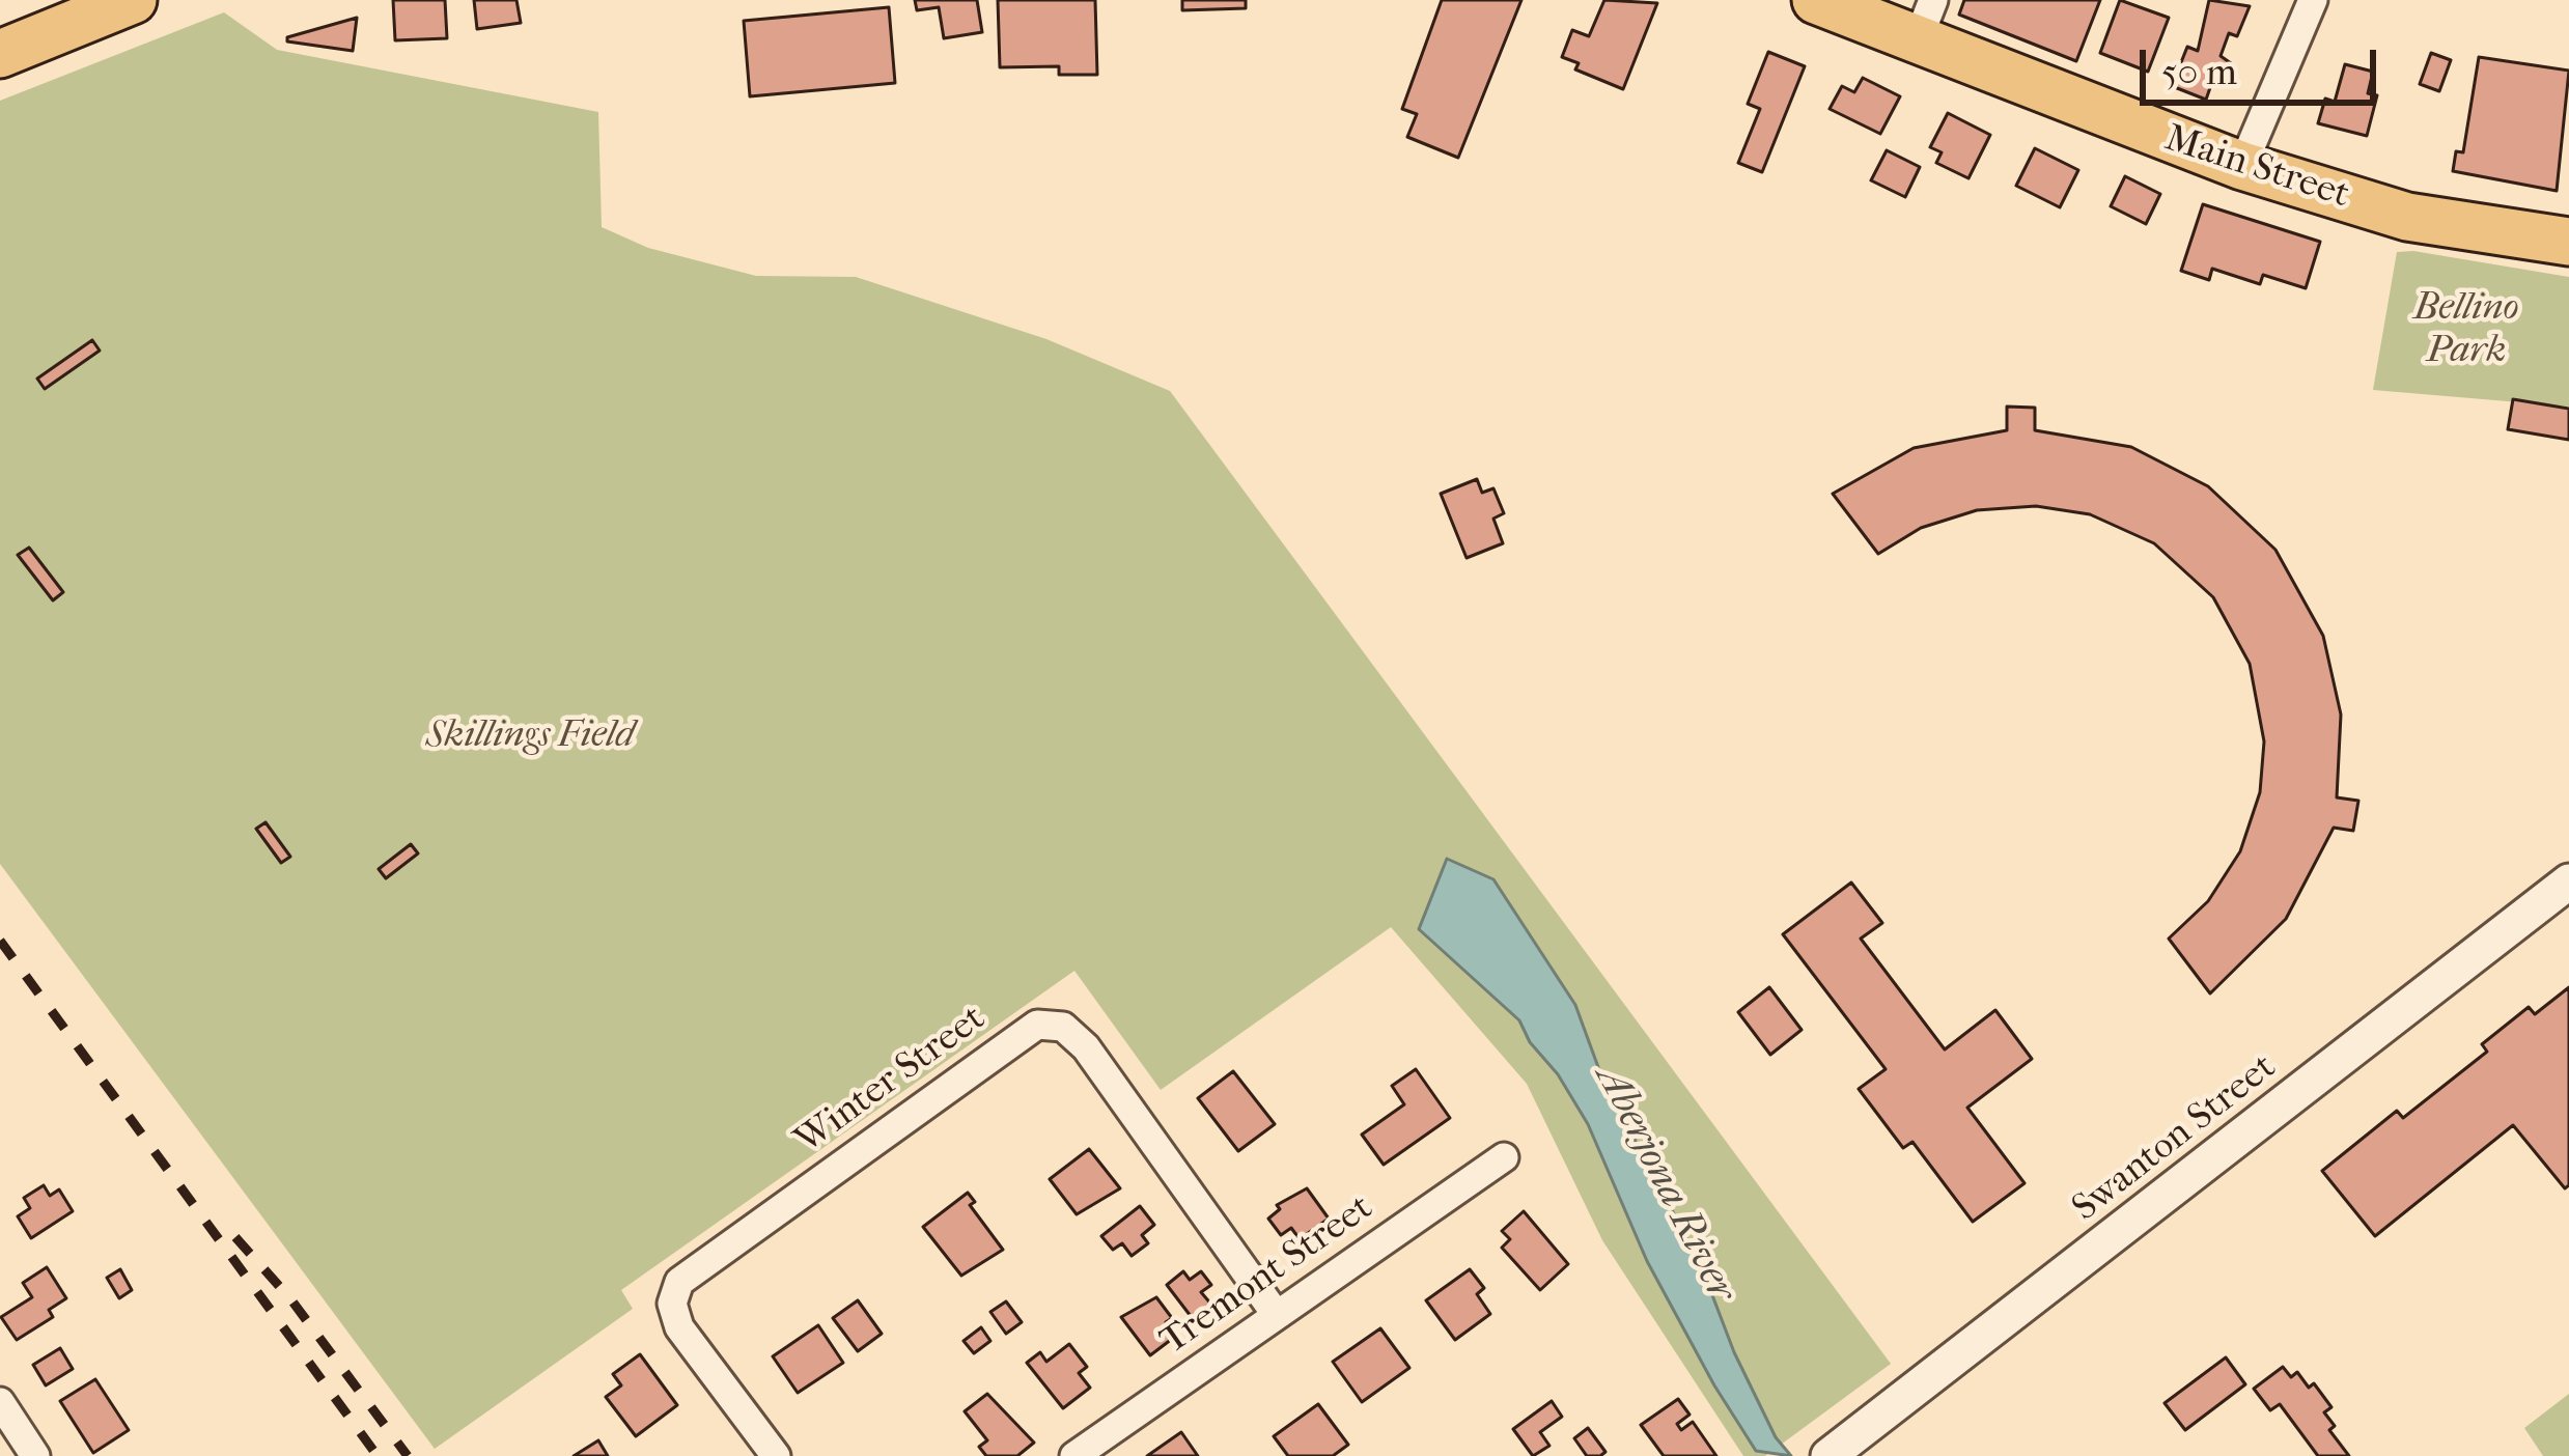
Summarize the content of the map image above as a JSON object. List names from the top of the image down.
{
  "streets": {
    "main road": ["Main Street"],
    "street": ["Winter Street", "Swanton Street", "Tremont Street"]
  },
  "crossings": [
    ["Winter Street", "Tremont Street"]
  ],
  "water": ["Aberjona River"],
  "parks": ["Bellino Park", "Skillings Field"],
  "scale_bar": "50 m"
}
